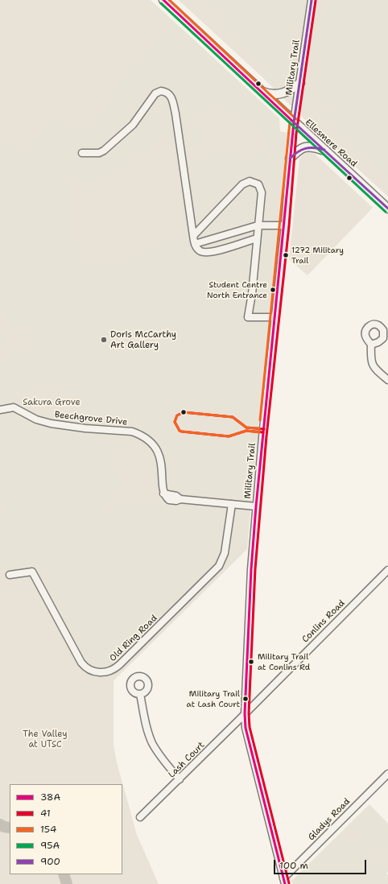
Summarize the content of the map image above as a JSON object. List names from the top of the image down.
{
  "streets": {
    "main road": ["Ellesmere Road"],
    "street": [
      "Military Trail",
      "Beechgrove Drive",
      "Conlins Road",
      "Old Ring Road",
      "Lash Court",
      "Gladys Road"
    ]
  },
  "crossings": [
    ["Military Trail", "Ellesmere Road"],
    ["Military Trail", "Conlins Road"],
    ["Military Trail", "Lash Court"],
    ["Military Trail", "Gladys Road"],
    ["Beechgrove Drive", "Old Ring Road"],
    ["Conlins Road", "Lash Court"]
  ],
  "parks": ["Sakura Grove", "The Valley at UTSC"],
  "places": [
    "1272 Military Trail",
    "Student Centre North Entrance",
    "Doris McCarthy Art Gallery",
    "Military Trail at Conlins Rd",
    "Military Trail at Lash Court"
  ],
  "lines": [
    "transit line 38A",
    "transit line 154",
    "transit line 900",
    "transit line 41",
    "transit line 95A"
  ],
  "legend": [
    "38A",
    "41",
    "154",
    "95A",
    "900"
  ],
  "scale_bar": "100 m"
}
